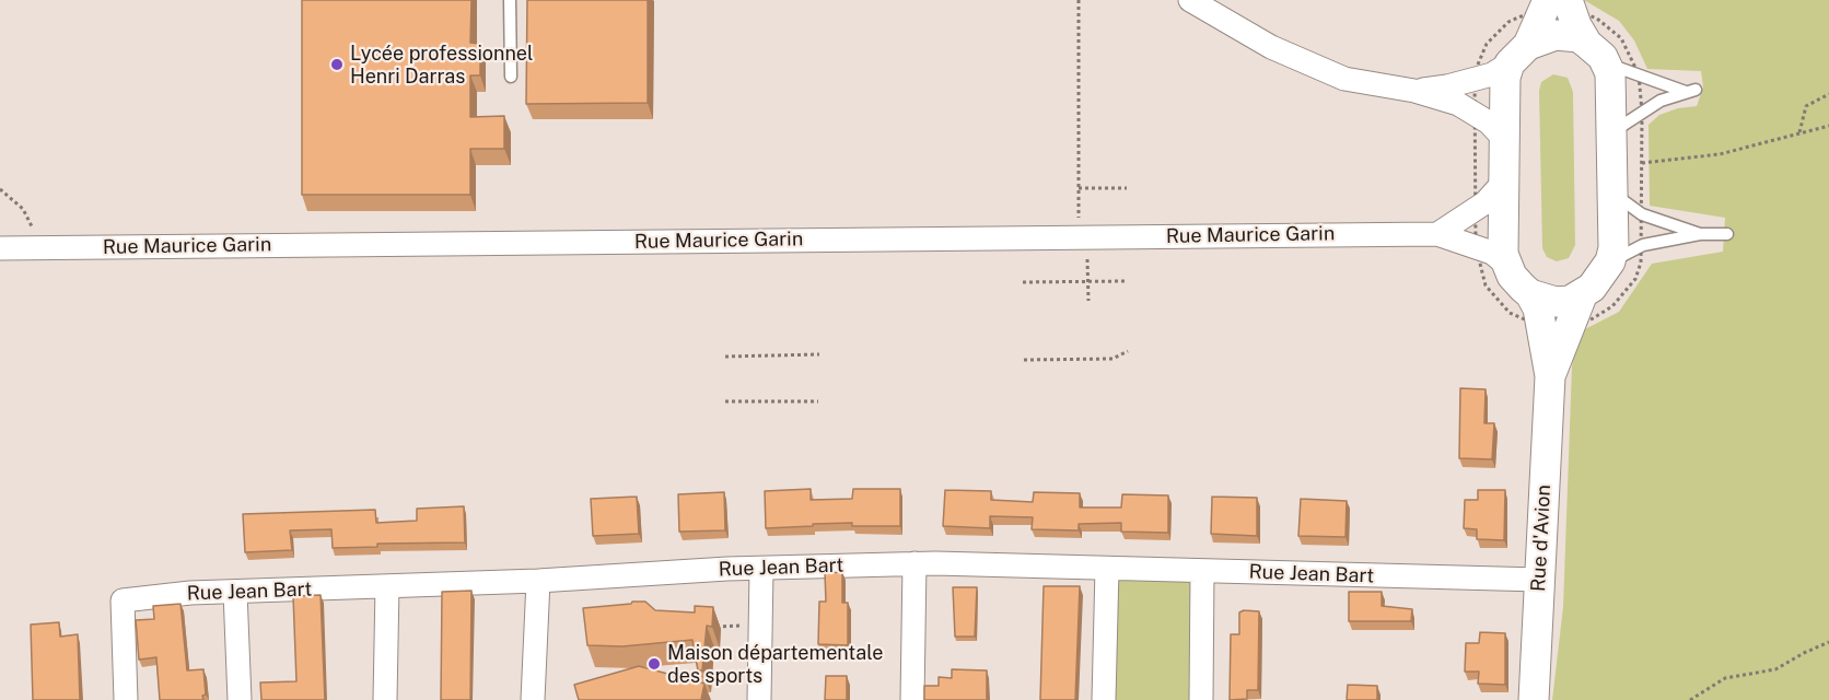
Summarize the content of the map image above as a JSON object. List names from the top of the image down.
{
  "streets": {
    "street": ["Rue Maurice Garin", "Rue d'Avion", "Rue Jean Bart"]
  },
  "crossings": [
    ["Rue d'Avion", "Rue Jean Bart"]
  ],
  "places": ["Lycée professionnel Henri Darras", "Maison départementale des sports"]
}
